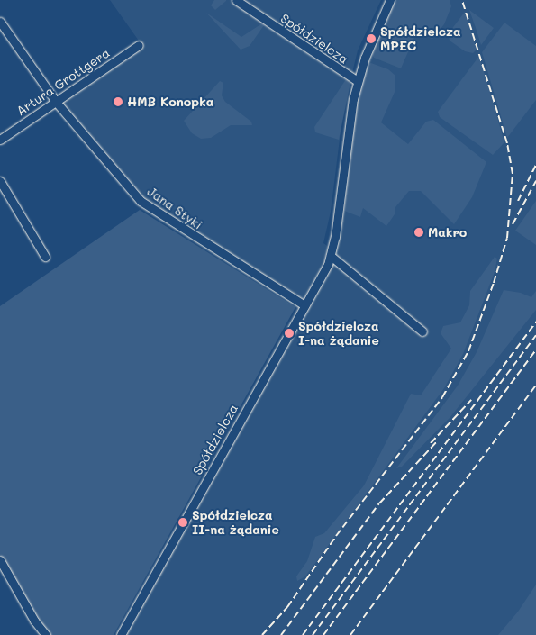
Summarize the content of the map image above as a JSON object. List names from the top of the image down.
{
  "streets": {
    "street": ["Spółdzielcza", "Artura Grottgera", "Jana Styki"]
  },
  "crossings": [
    ["Spółdzielcza", "Jana Styki"],
    ["Artura Grottgera", "Jana Styki"]
  ],
  "places": [
    "Spółdzielcza MPEC",
    "HMB Konopka",
    "Makro",
    "Spółdzielcza I-na żądanie",
    "Spółdzielcza II-na żądanie"
  ]
}
